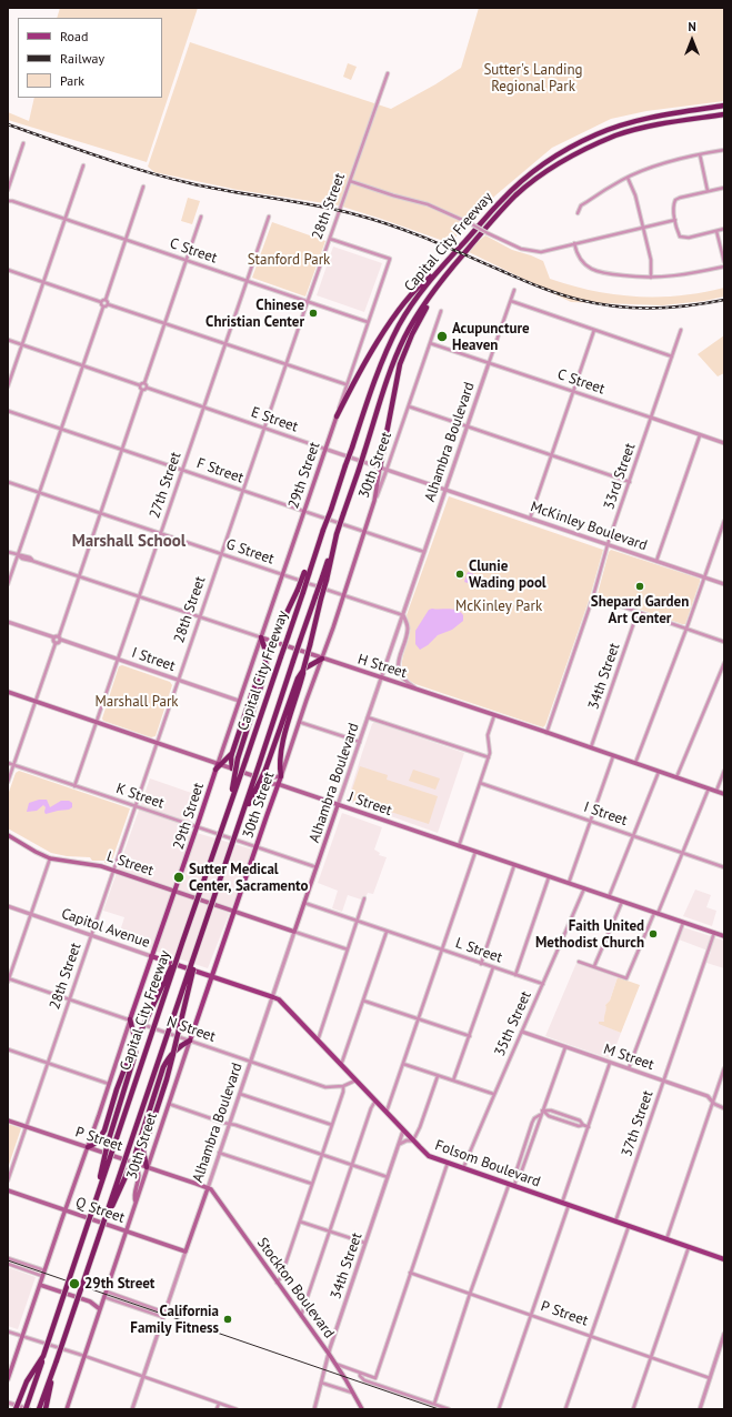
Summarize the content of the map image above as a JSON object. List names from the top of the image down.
{
  "streets": {
    "highway": ["Capital City Freeway"],
    "main road": [
      "Alhambra Boulevard",
      "30th Street",
      "29th Street",
      "H Street",
      "J Street",
      "L Street",
      "Capitol Avenue",
      "P Street",
      "Folsom Boulevard",
      "Q Street",
      "Stockton Boulevard"
    ],
    "street": [
      "28th Street",
      "C Street",
      "E Street",
      "F Street",
      "33rd Street",
      "27th Street",
      "McKinley Boulevard",
      "G Street",
      "I Street",
      "34th Street",
      "K Street",
      "35th Street",
      "N Street",
      "M Street",
      "37th Street"
    ]
  },
  "crossings": [
    ["28th Street", "C Street"],
    ["28th Street", "E Street"],
    ["28th Street", "F Street"],
    ["28th Street", "29th Street"],
    ["28th Street", "G Street"],
    ["28th Street", "I Street"],
    ["28th Street", "H Street"],
    ["28th Street", "K Street"],
    ["28th Street", "J Street"],
    ["28th Street", "L Street"],
    ["28th Street", "Capitol Avenue"],
    ["28th Street", "N Street"],
    ["28th Street", "P Street"],
    ["C Street", "Alhambra Boulevard"],
    ["C Street", "30th Street"],
    ["C Street", "29th Street"],
    ["C Street", "33rd Street"],
    ["C Street", "27th Street"],
    ["E Street", "Alhambra Boulevard"],
    ["E Street", "30th Street"],
    ["E Street", "29th Street"],
    ["E Street", "27th Street"],
    ["E Street", "McKinley Boulevard"],
    ["Alhambra Boulevard", "F Street"],
    ["Alhambra Boulevard", "McKinley Boulevard"],
    ["Alhambra Boulevard", "G Street"],
    ["Alhambra Boulevard", "H Street"],
    ["Alhambra Boulevard", "K Street"],
    ["Alhambra Boulevard", "J Street"],
    ["Alhambra Boulevard", "L Street"],
    ["Alhambra Boulevard", "Capitol Avenue"],
    ["Alhambra Boulevard", "N Street"],
    ["Alhambra Boulevard", "P Street"],
    ["Alhambra Boulevard", "Folsom Boulevard"],
    ["Alhambra Boulevard", "Q Street"],
    ["Alhambra Boulevard", "Stockton Boulevard"],
    ["30th Street", "F Street"],
    ["30th Street", "G Street"],
    ["30th Street", "H Street"],
    ["30th Street", "K Street"],
    ["30th Street", "J Street"],
    ["30th Street", "L Street"],
    ["30th Street", "Capitol Avenue"],
    ["30th Street", "N Street"],
    ["30th Street", "P Street"],
    ["30th Street", "Q Street"],
    ["F Street", "29th Street"],
    ["F Street", "27th Street"],
    ["29th Street", "G Street"],
    ["29th Street", "I Street"],
    ["29th Street", "H Street"],
    ["29th Street", "K Street"],
    ["29th Street", "J Street"],
    ["29th Street", "L Street"],
    ["29th Street", "Capitol Avenue"],
    ["29th Street", "N Street"],
    ["29th Street", "P Street"],
    ["29th Street", "Q Street"],
    ["33rd Street", "McKinley Boulevard"],
    ["33rd Street", "H Street"],
    ["27th Street", "G Street"],
    ["27th Street", "I Street"],
    ["27th Street", "H Street"],
    ["27th Street", "K Street"],
    ["27th Street", "J Street"],
    ["H Street", "34th Street"],
    ["34th Street", "Folsom Boulevard"],
    ["34th Street", "Stockton Boulevard"],
    ["J Street", "35th Street"],
    ["J Street", "37th Street"],
    ["L Street", "35th Street"],
    ["Capitol Avenue", "Folsom Boulevard"],
    ["35th Street", "M Street"],
    ["35th Street", "Folsom Boulevard"],
    ["M Street", "37th Street"],
    ["37th Street", "Folsom Boulevard"],
    ["P Street", "Stockton Boulevard"]
  ],
  "districts": ["Marshall School"],
  "parks": [
    "Sutter's Landing Regional Park",
    "Stanford Park",
    "McKinley Park",
    "Marshall Park"
  ],
  "places": [
    "Chinese Christian Center",
    "Acupuncture Heaven",
    "Clunie Wading pool",
    "Shepard Garden Art Center",
    "Sutter Medical Center, Sacramento",
    "Faith United Methodist Church",
    "29th Street",
    "California Family Fitness"
  ],
  "legend": ["Road", "Railway", "Park"],
  "north": "top"
}
